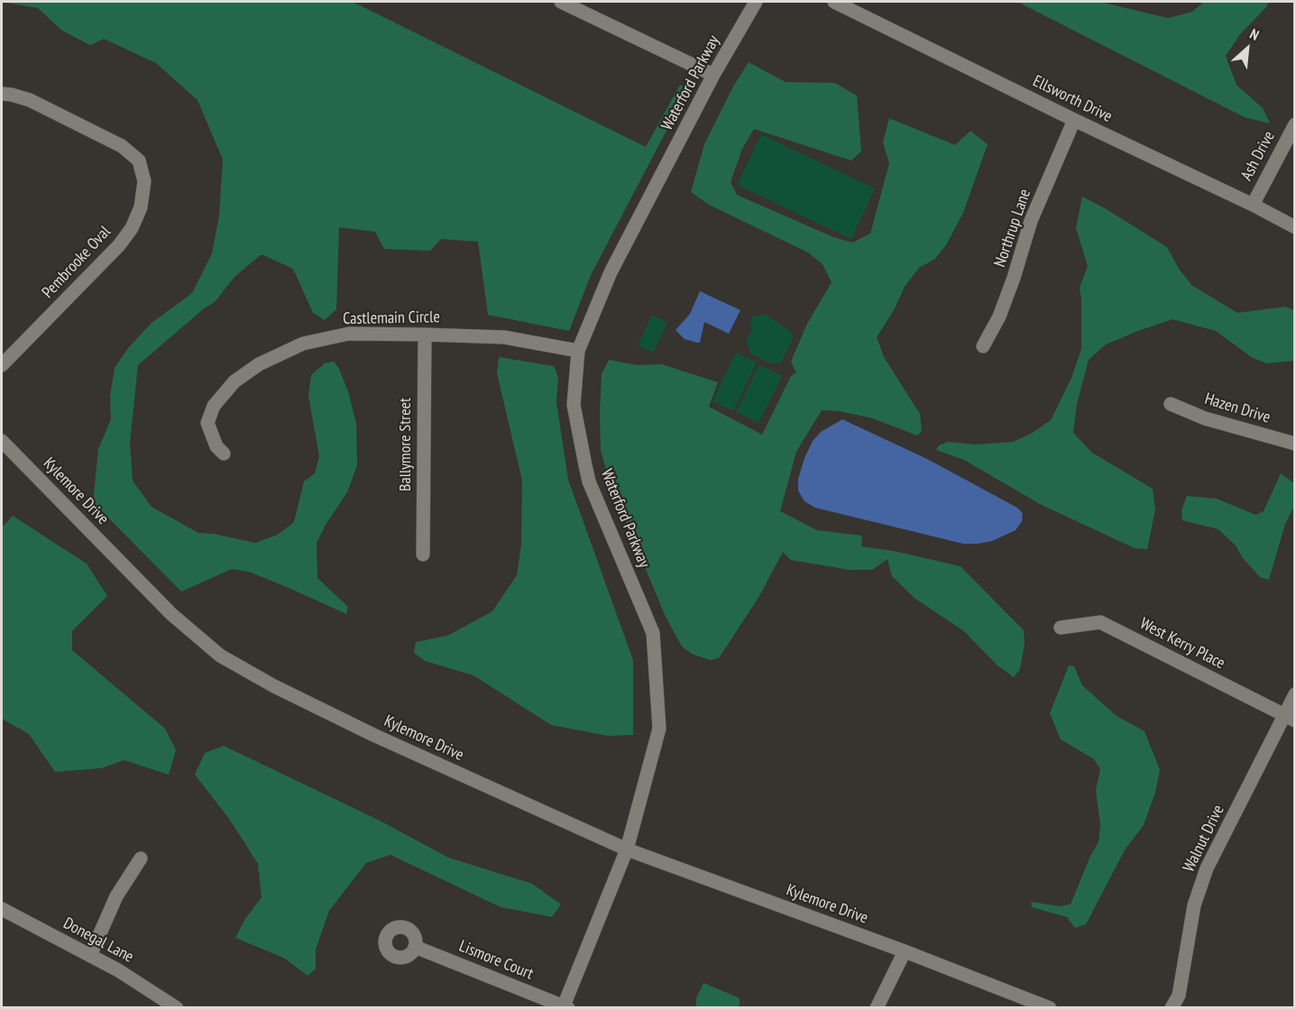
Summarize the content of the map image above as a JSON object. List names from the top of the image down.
{
  "streets": {
    "street": [
      "Waterford Parkway",
      "Ellsworth Drive",
      "Ash Drive",
      "Northrup Lane",
      "Pembrooke Oval",
      "Castlemain Circle",
      "Hazen Drive",
      "Ballymore Street",
      "Kylemore Drive",
      "West Kerry Place",
      "Walnut Drive",
      "Donegal Lane",
      "Lismore Court"
    ]
  },
  "crossings": [
    ["Waterford Parkway", "Castlemain Circle"],
    ["Waterford Parkway", "Kylemore Drive"],
    ["Waterford Parkway", "Lismore Court"],
    ["Ellsworth Drive", "Ash Drive"],
    ["Ellsworth Drive", "Northrup Lane"],
    ["Castlemain Circle", "Ballymore Street"],
    ["West Kerry Place", "Walnut Drive"]
  ],
  "north": "top right"
}
